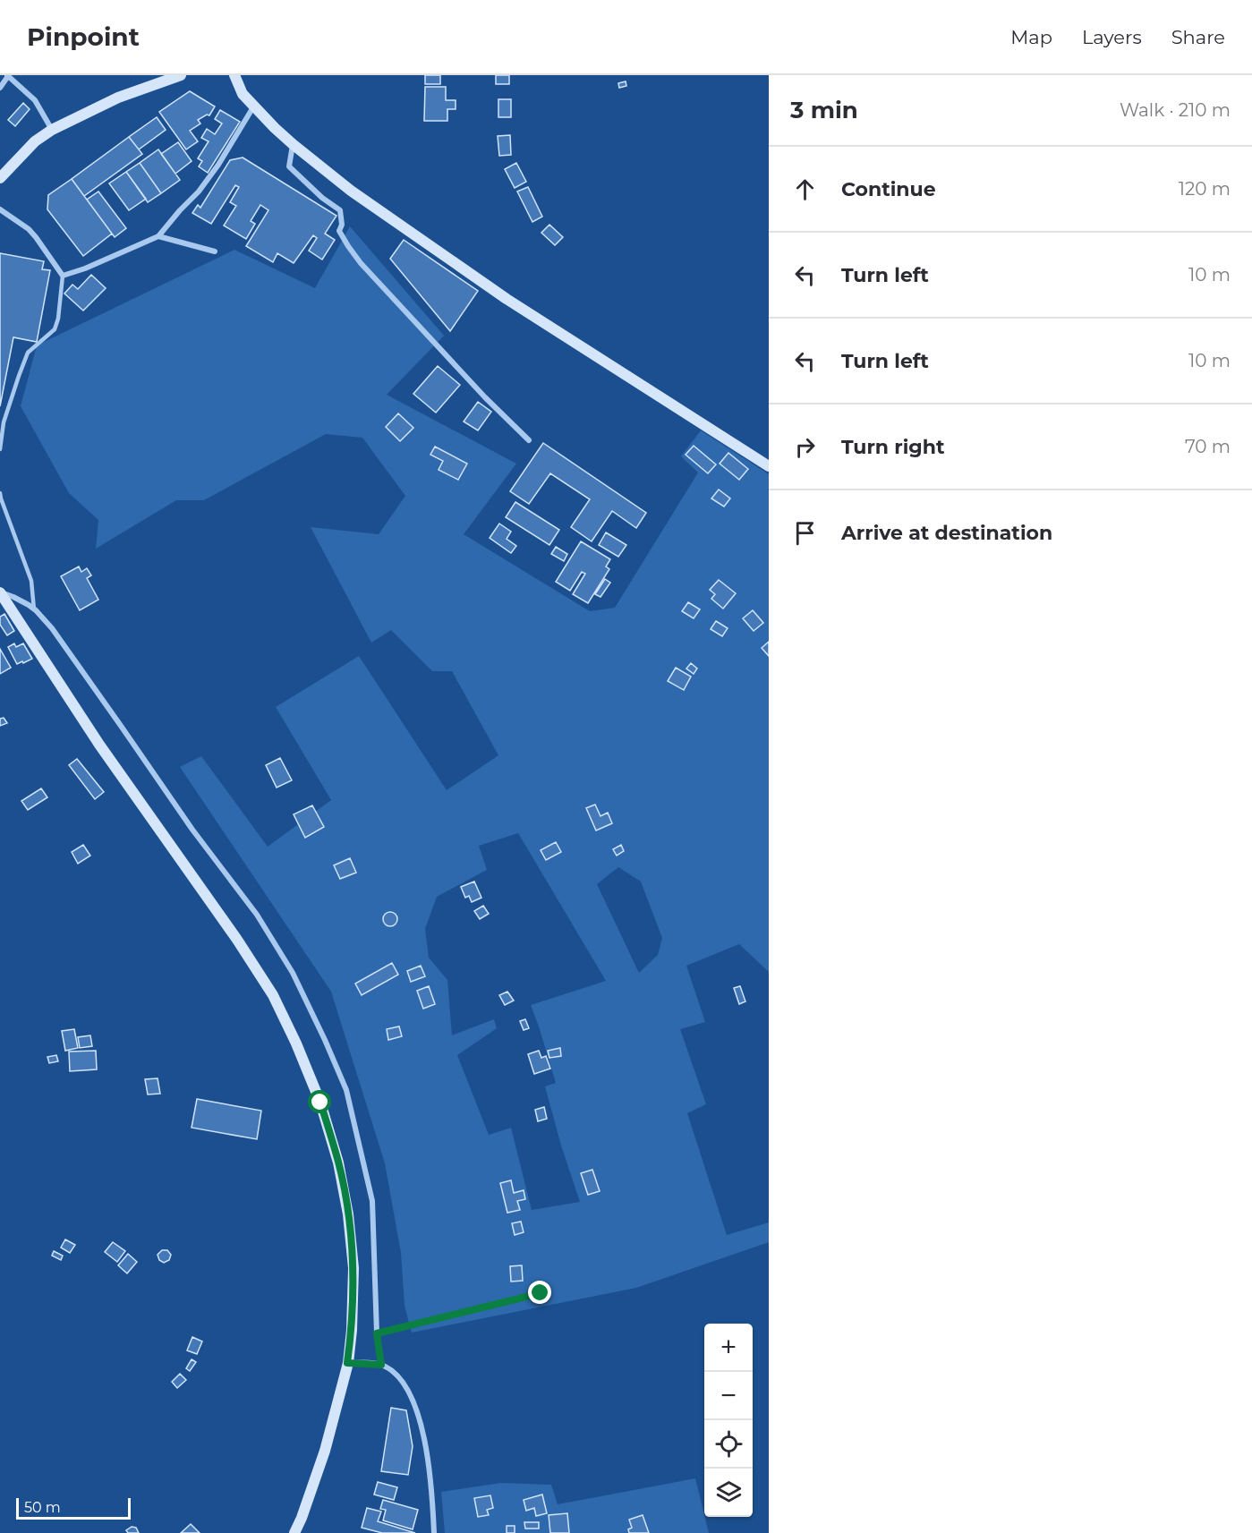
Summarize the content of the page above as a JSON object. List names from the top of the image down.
{
  "scale_bar": "50 m",
  "page": {
    "header": "Pinpoint",
    "nav": ["Map", "Layers", "Share"],
    "heading": ["3 min", "Walk · 210 m"],
    "list": [
      ["Continue", "120 m"],
      ["Turn left", "10 m"],
      ["Turn left", "10 m"],
      ["Turn right", "70 m"],
      "Arrive at destination"
    ],
    "map_buttons": ["+", "−"],
    "scale": "50 m"
  }
}
